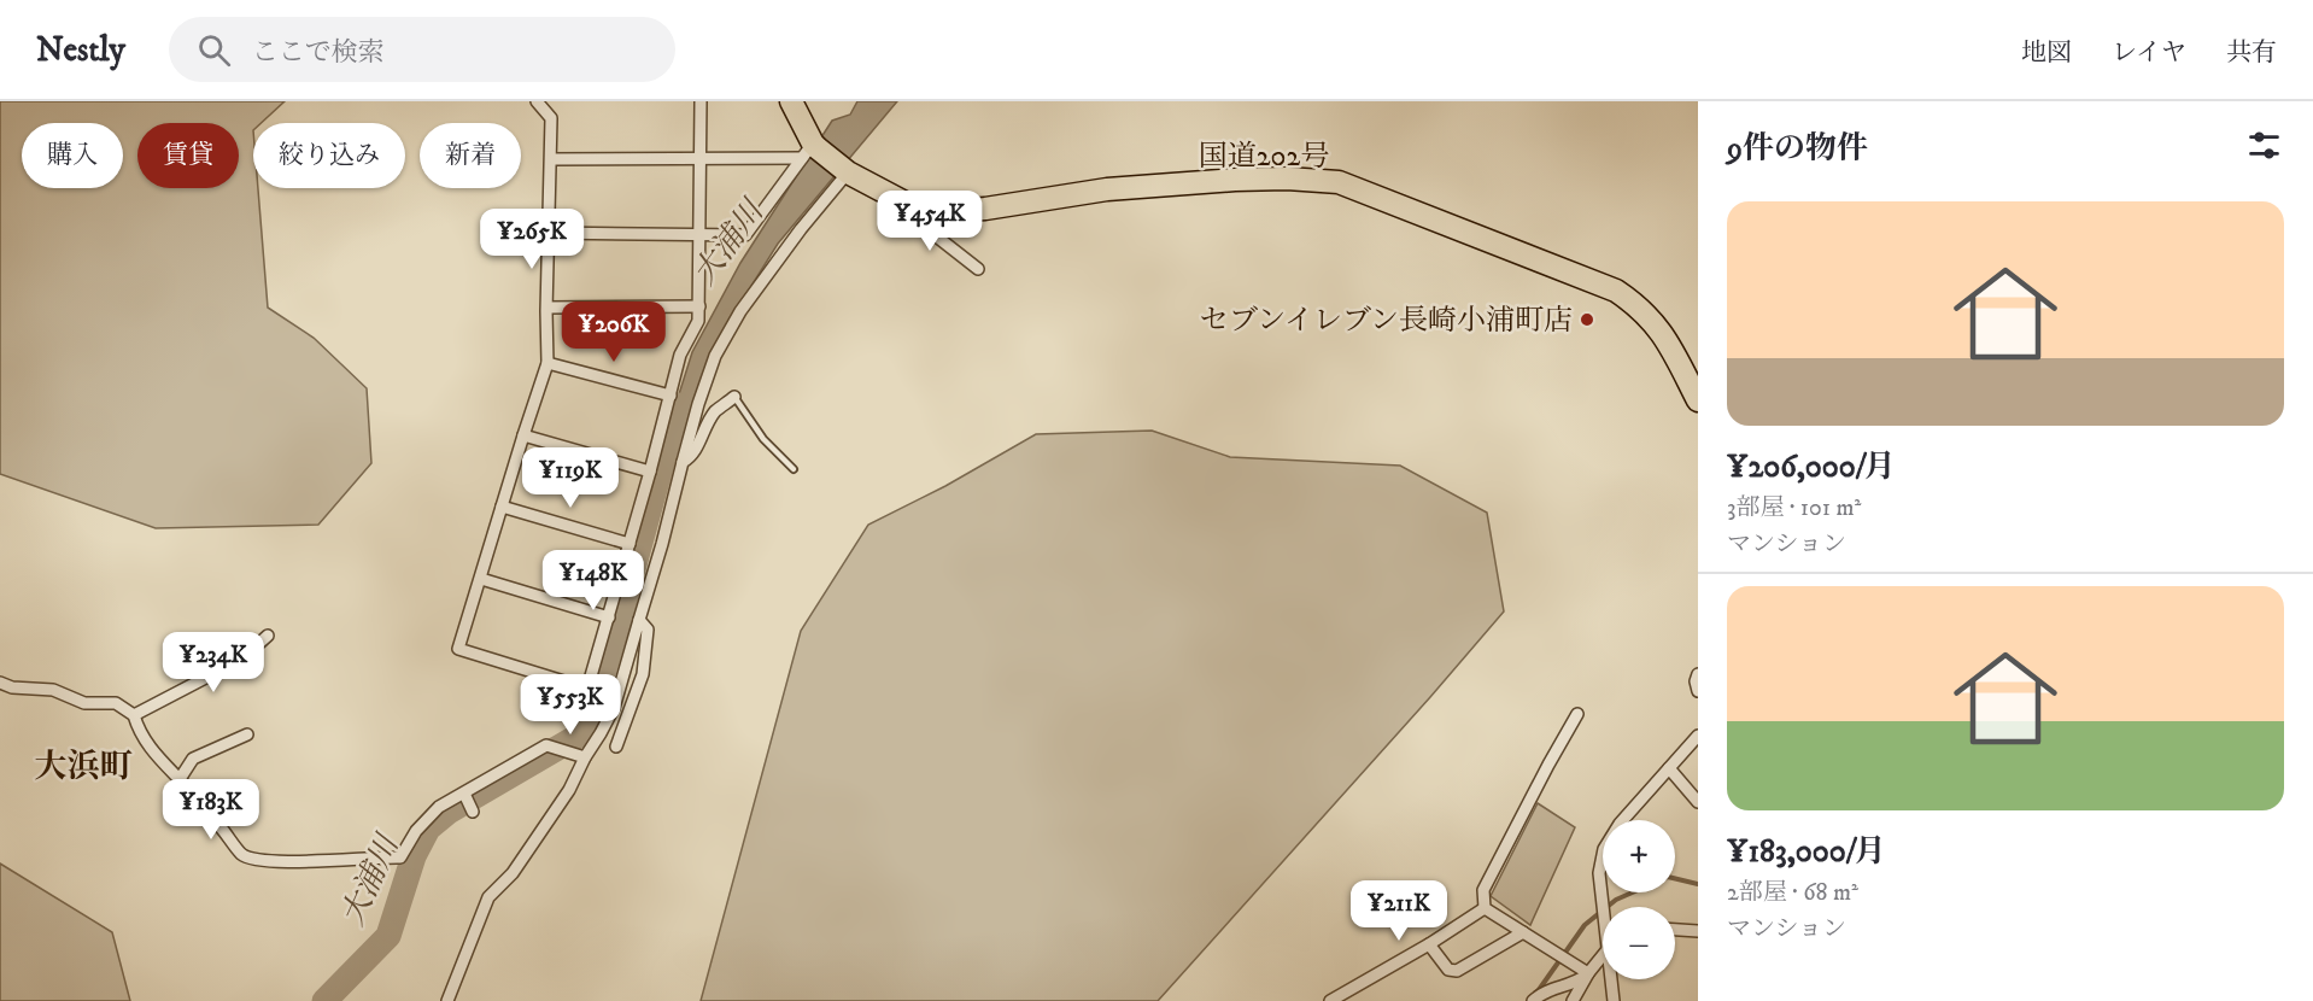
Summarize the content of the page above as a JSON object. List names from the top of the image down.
{
  "streets": {
    "highway": ["国道202号"]
  },
  "districts": ["大浜町"],
  "water": ["大浦川"],
  "places": ["セブンイレブン長崎小浦町店"],
  "page": {
    "header": "Nestly",
    "search": "ここで検索",
    "nav": ["地図", "レイヤ", "共有"],
    "heading": "9件の物件",
    "chip": [
      "購入",
      "賃貸",
      "絞り込み",
      "新着"
    ],
    "list": [
      {
        "name": "¥206,000/月",
        "note": "3部屋 · 101 m² · マンション"
      },
      {
        "name": "¥183,000/月",
        "note": "2部屋 · 68 m² · マンション"
      }
    ],
    "price": [
      "¥454K",
      "¥265K",
      "¥206K",
      "¥119K",
      "¥148K",
      "¥234K",
      "¥553K",
      "¥183K",
      "¥211K"
    ],
    "map_buttons": ["+", "−"]
  }
}
